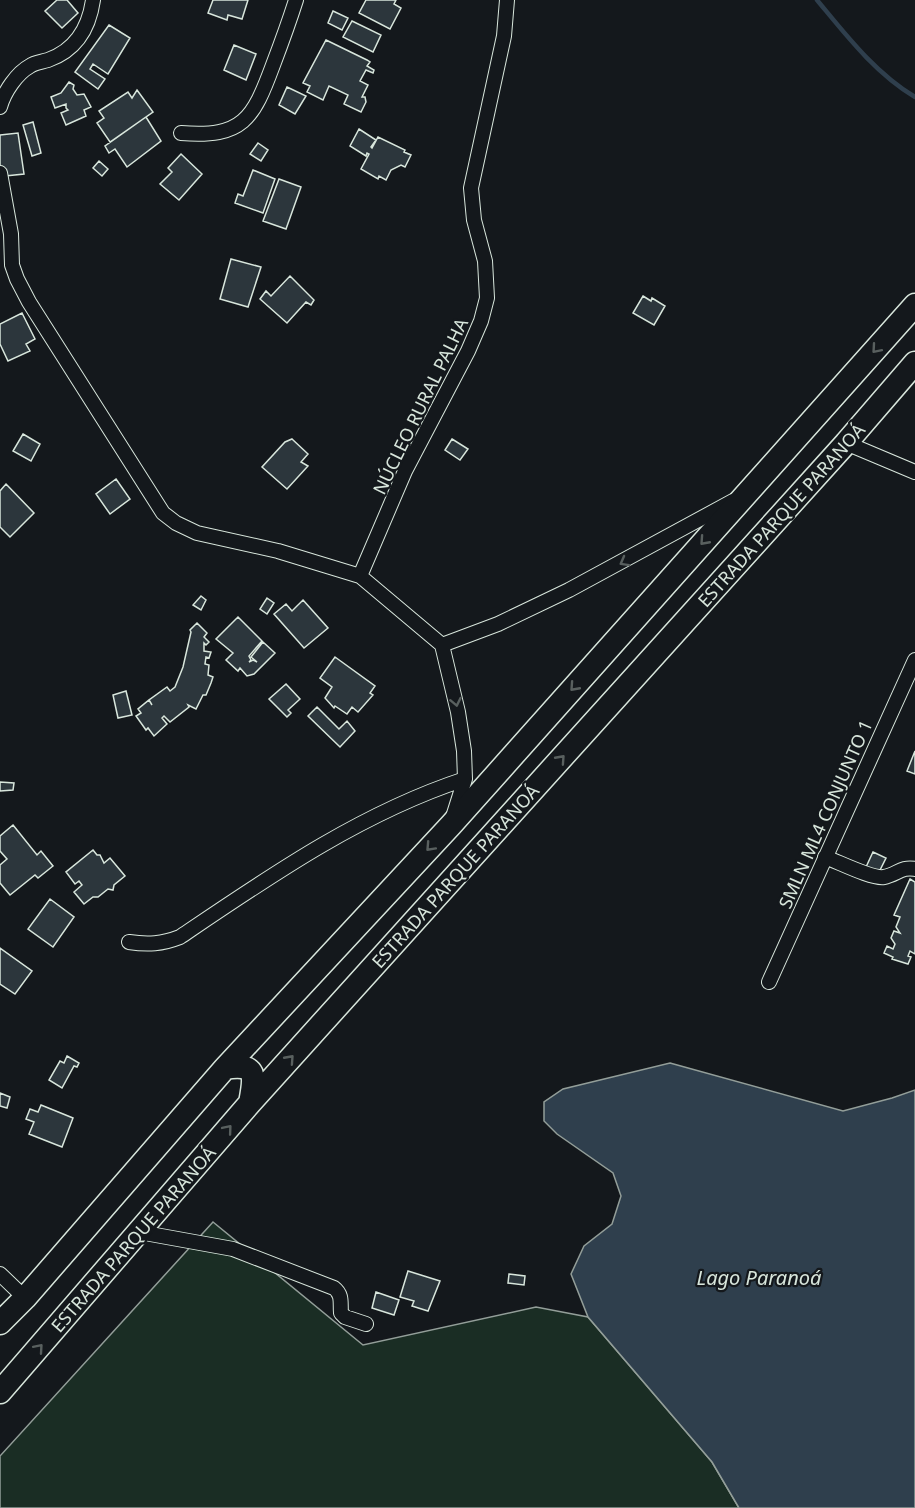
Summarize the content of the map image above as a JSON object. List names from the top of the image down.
{
  "streets": {
    "main road": ["ESTRADA PARQUE PARANOÁ"],
    "street": ["NÚCLEO RURAL PALHA", "SMLN ML4 CONJUNTO 1"]
  },
  "water": ["Lago Paranoá"]
}
